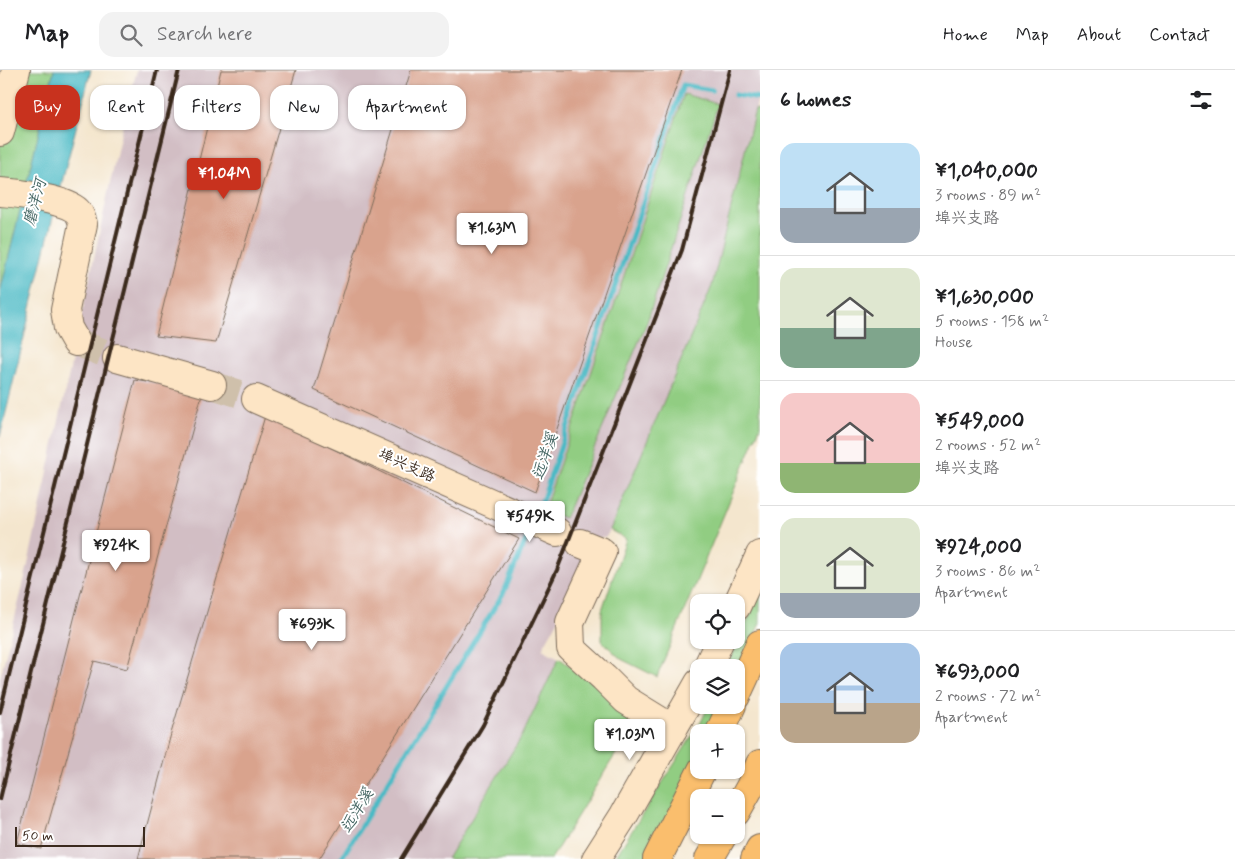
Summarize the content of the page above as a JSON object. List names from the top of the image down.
{
  "streets": {
    "street": ["埠兴支路"]
  },
  "water": ["磨洋河", "远洋溪"],
  "scale_bar": "50 m",
  "page": {
    "header": "Map",
    "search": "Search here",
    "nav": [
      "Home",
      "Map",
      "About",
      "Contact"
    ],
    "heading": "6 homes",
    "chip": [
      "Buy",
      "Rent",
      "Filters",
      "New",
      "Apartment"
    ],
    "list": [
      {
        "name": "¥1,040,000",
        "note": "3 rooms · 89 m² · 埠兴支路"
      },
      {
        "name": "¥1,630,000",
        "note": "5 rooms · 158 m² · House"
      },
      {
        "name": "¥549,000",
        "note": "2 rooms · 52 m² · 埠兴支路"
      },
      {
        "name": "¥924,000",
        "note": "3 rooms · 86 m² · Apartment"
      },
      {
        "name": "¥693,000",
        "note": "2 rooms · 72 m² · Apartment"
      }
    ],
    "price": [
      "¥1.04M",
      "¥1.63M",
      "¥549K",
      "¥924K",
      "¥693K",
      "¥1.03M"
    ],
    "map_buttons": ["+", "−"],
    "scale": "50 m"
  }
}
